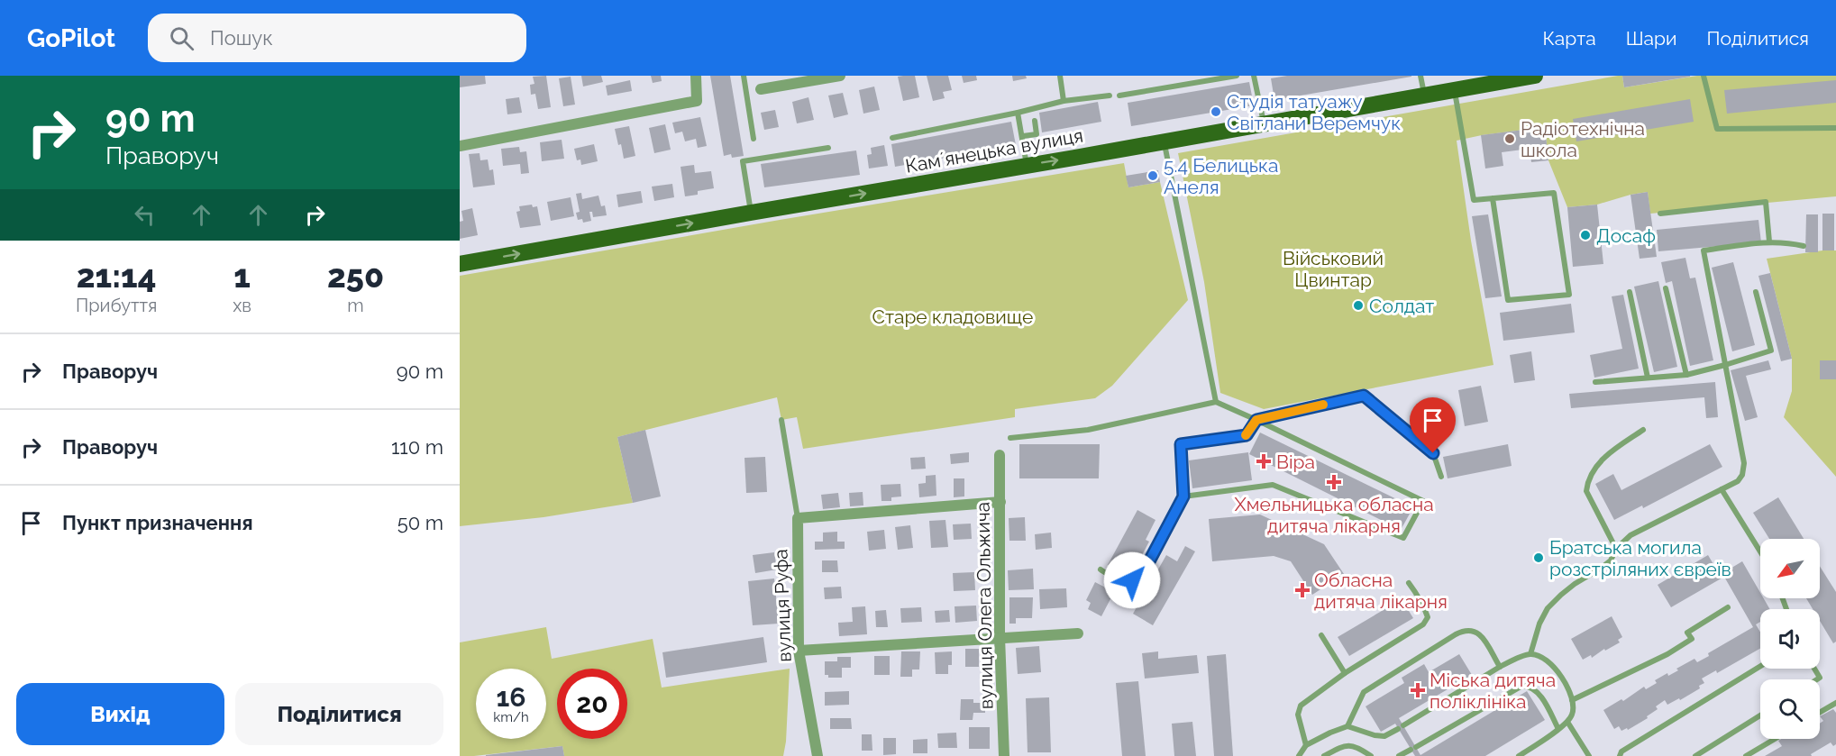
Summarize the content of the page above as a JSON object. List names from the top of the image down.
{
  "streets": {
    "main road": ["Камʼянецька вулиця"],
    "street": ["вулиця Руфа", "вулиця Олега Ольжича"]
  },
  "one_way": ["Камʼянецька вулиця"],
  "parks": ["Військовий Цвинтар", "Старе кладовище"],
  "places": {
    "other": [
      "Студія татуажу Світлани Веремчук",
      "Радіотехнічна школа",
      "5.4 Белицька Анеля",
      "Досаф",
      "Солдат",
      "Братська могила розстріляних євреїв"
    ],
    "health": [
      "Віра",
      "Хмельницька обласна дитяча лікарня",
      "Обласна дитяча лікарня",
      "Міська дитяча поліклініка"
    ]
  },
  "north": "bottom left",
  "page": {
    "header": "GoPilot",
    "search": "Пошук",
    "nav": ["Карта", "Шари", "Поділитися"],
    "turn": ["90 m", "Праворуч"],
    "eta": [
      "21:14",
      "Прибуття",
      "1",
      "хв",
      "250",
      "m"
    ],
    "list": [
      {
        "name": "Праворуч",
        "value": "90 m"
      },
      {
        "name": "Праворуч",
        "value": "110 m"
      },
      {
        "name": "Пункт призначення",
        "value": "50 m"
      }
    ],
    "speed": "16 km/h",
    "limit": "20",
    "buttons": ["Вихід", "Поділитися"]
  }
}
